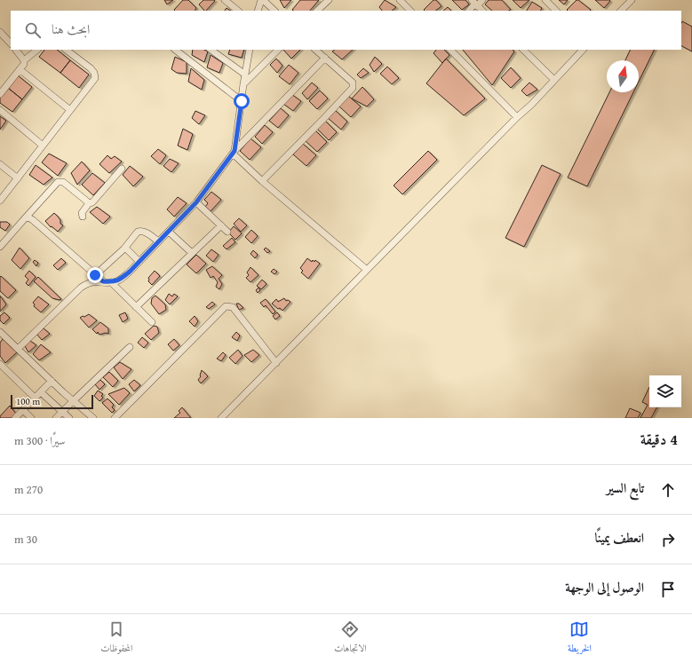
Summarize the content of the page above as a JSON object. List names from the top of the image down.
{
  "scale_bar": "100 m",
  "north": "top",
  "page": {
    "search": "ابحث هنا",
    "scale": "100 m",
    "heading": ["4 دقيقة", "سيرًا · 300 m"],
    "list": [
      ["تابع السير", "270 m"],
      ["انعطف يمينًا", "30 m"],
      "الوصول إلى الوجهة"
    ],
    "nav": ["الخريطة", "الاتجاهات", "المحفوظات"]
  }
}
